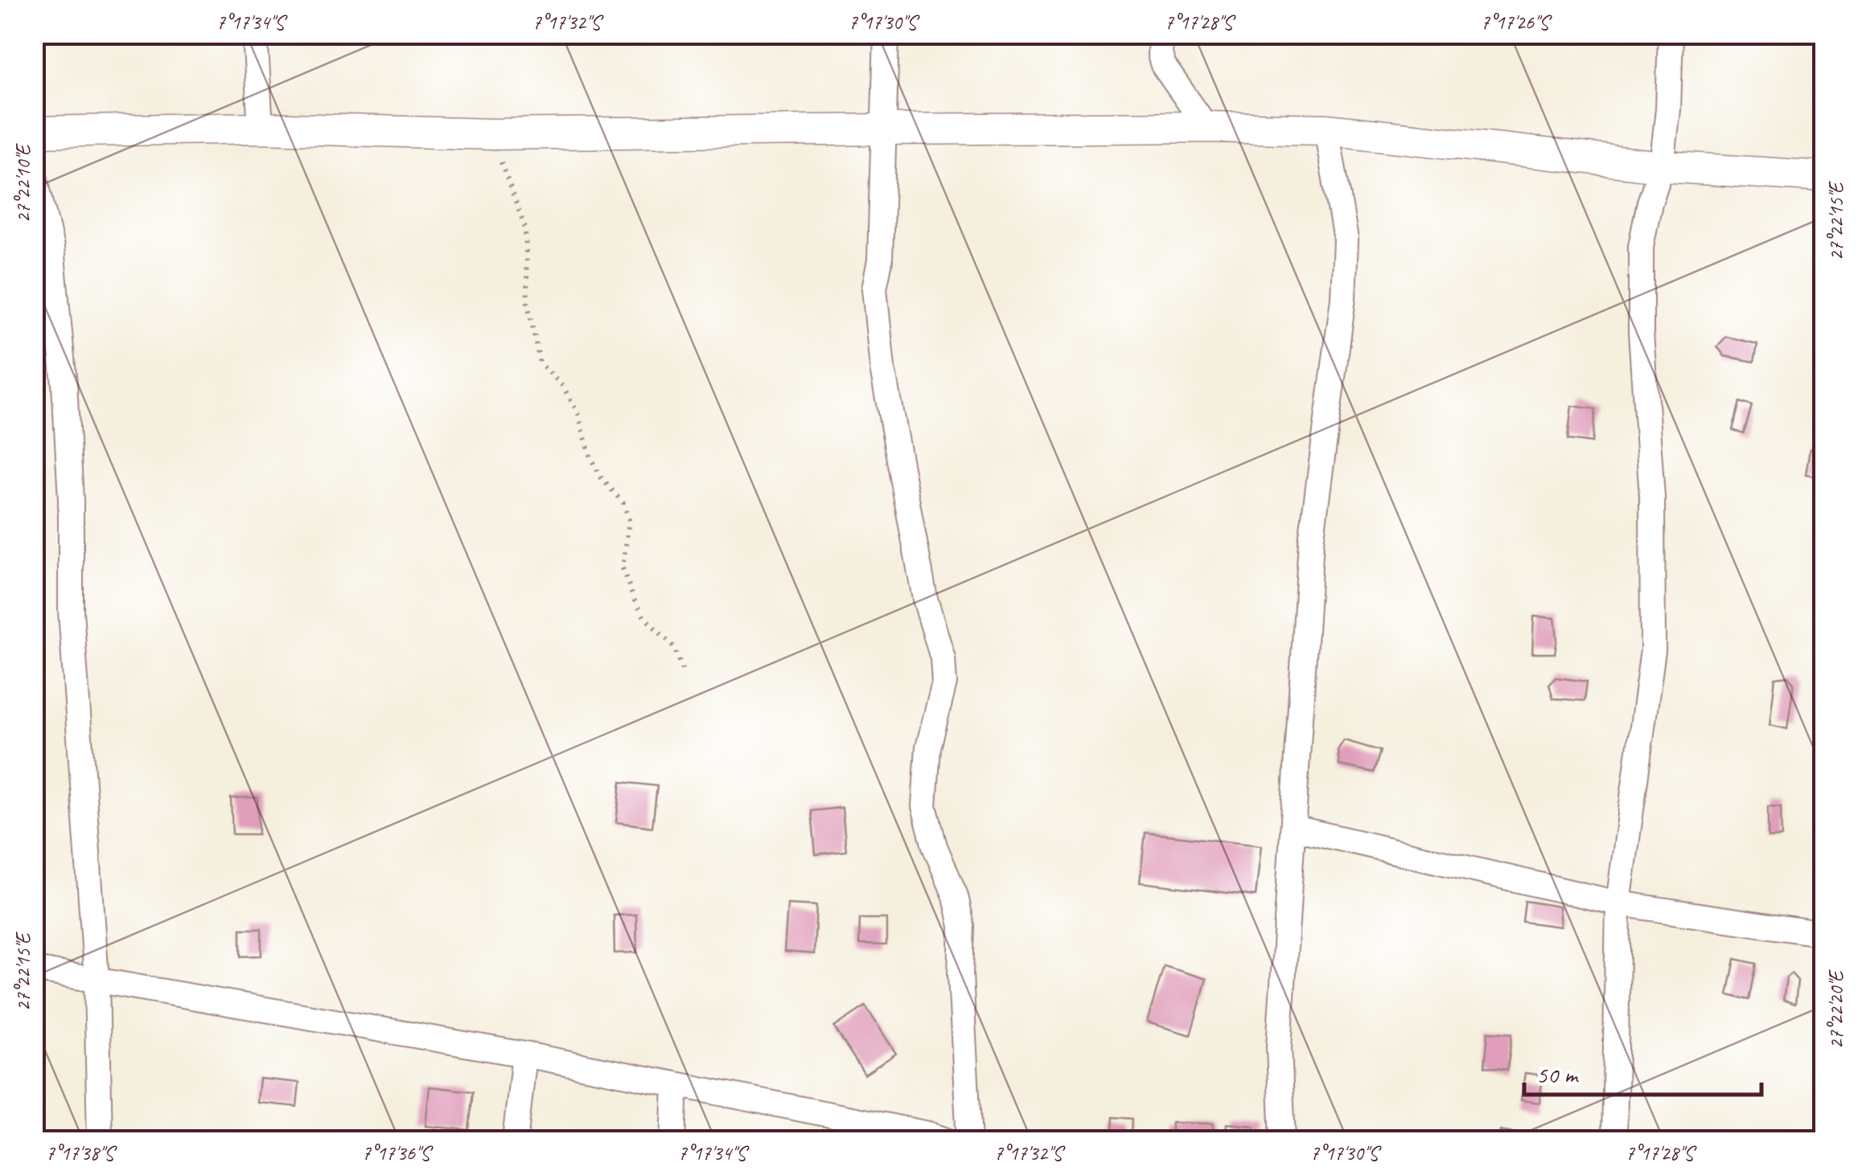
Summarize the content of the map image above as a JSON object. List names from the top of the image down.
{
  "scale_bar": "50 m",
  "coordinates": [
    "7°17'34\"S",
    "7°17'32\"S",
    "7°17'30\"S",
    "7°17'28\"S",
    "7°17'26\"S",
    "27°22'10\"E",
    "27°22'15\"E",
    "27°22'20\"E",
    "7°17'38\"S",
    "7°17'36\"S"
  ]
}
